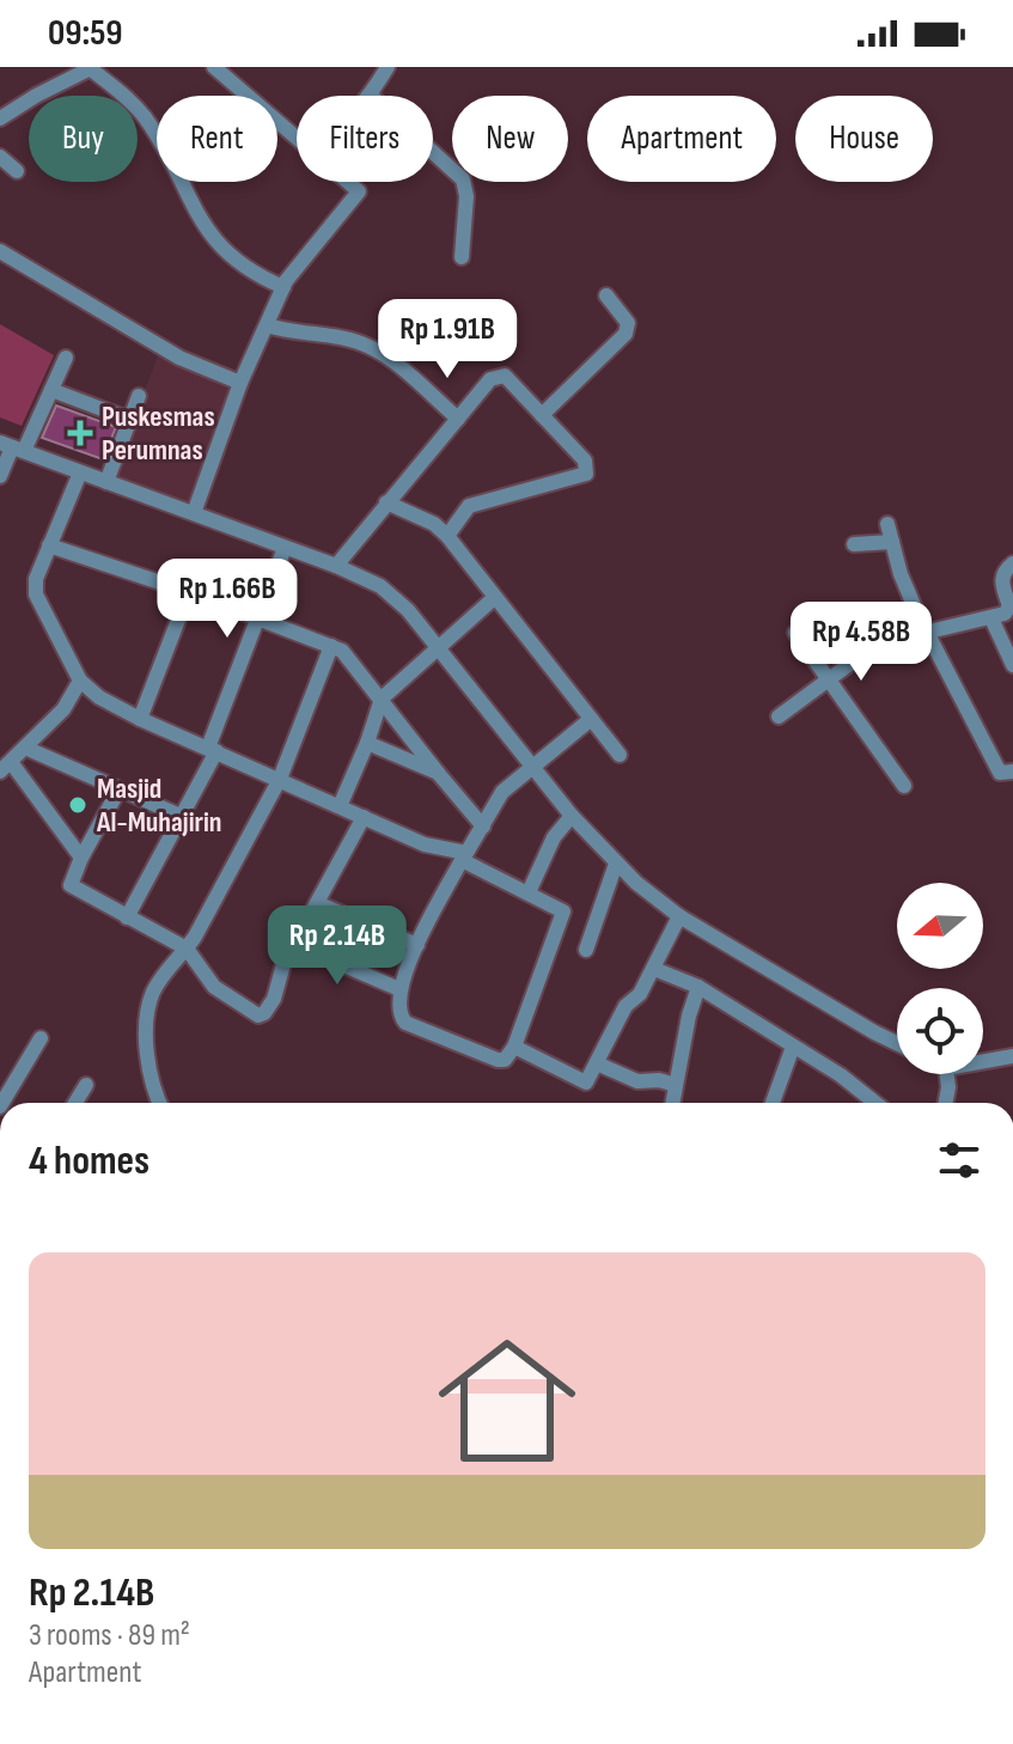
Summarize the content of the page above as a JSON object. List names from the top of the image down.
{
  "places": {
    "health": ["Puskesmas Perumnas"],
    "other": ["Masjid Al-Muhajirin"]
  },
  "north": "left",
  "page": {
    "status": "09:59",
    "chip": [
      "Buy",
      "Rent",
      "Filters",
      "New",
      "Apartment",
      "House"
    ],
    "price": [
      "Rp 1.91B",
      "Rp 1.66B",
      "Rp 4.58B",
      "Rp 2.14B"
    ],
    "heading": "4 homes",
    "list": [
      {
        "name": "Rp 2.14B",
        "note": "3 rooms · 89 m² · Apartment"
      }
    ]
  }
}
